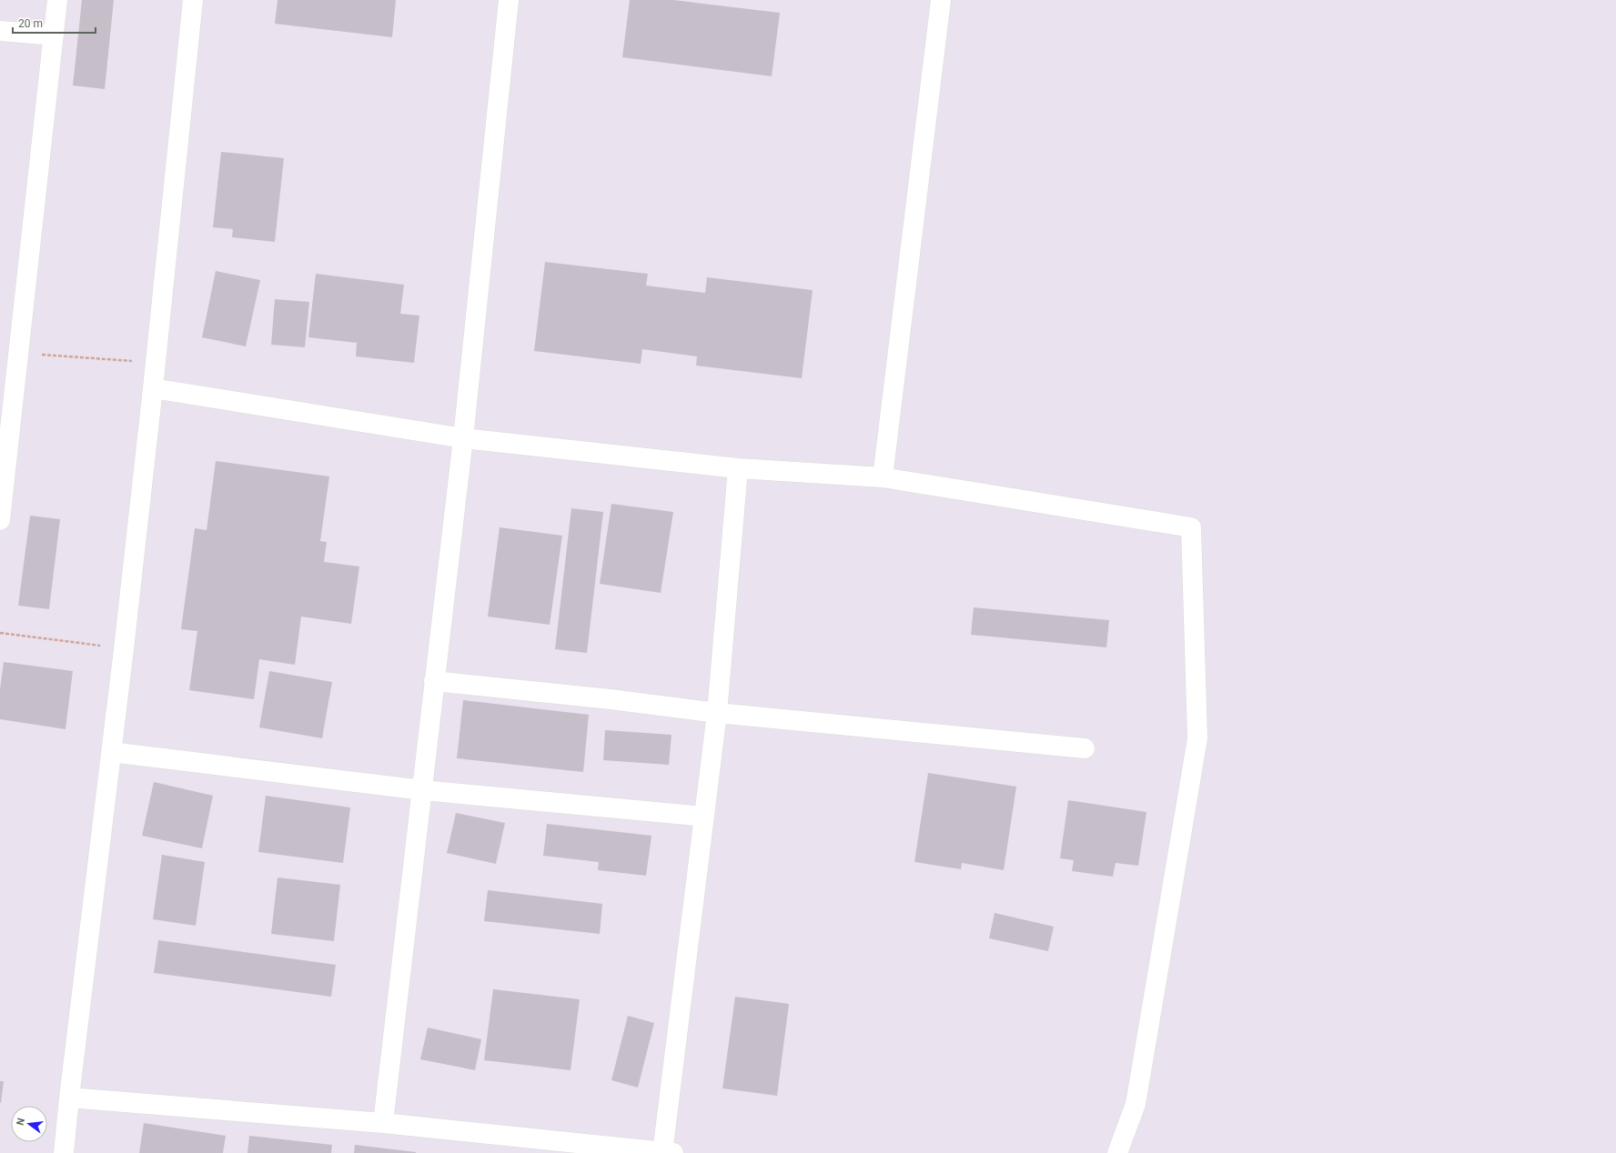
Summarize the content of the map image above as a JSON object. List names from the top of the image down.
{
  "scale_bar": "20 m",
  "north": "left"
}
